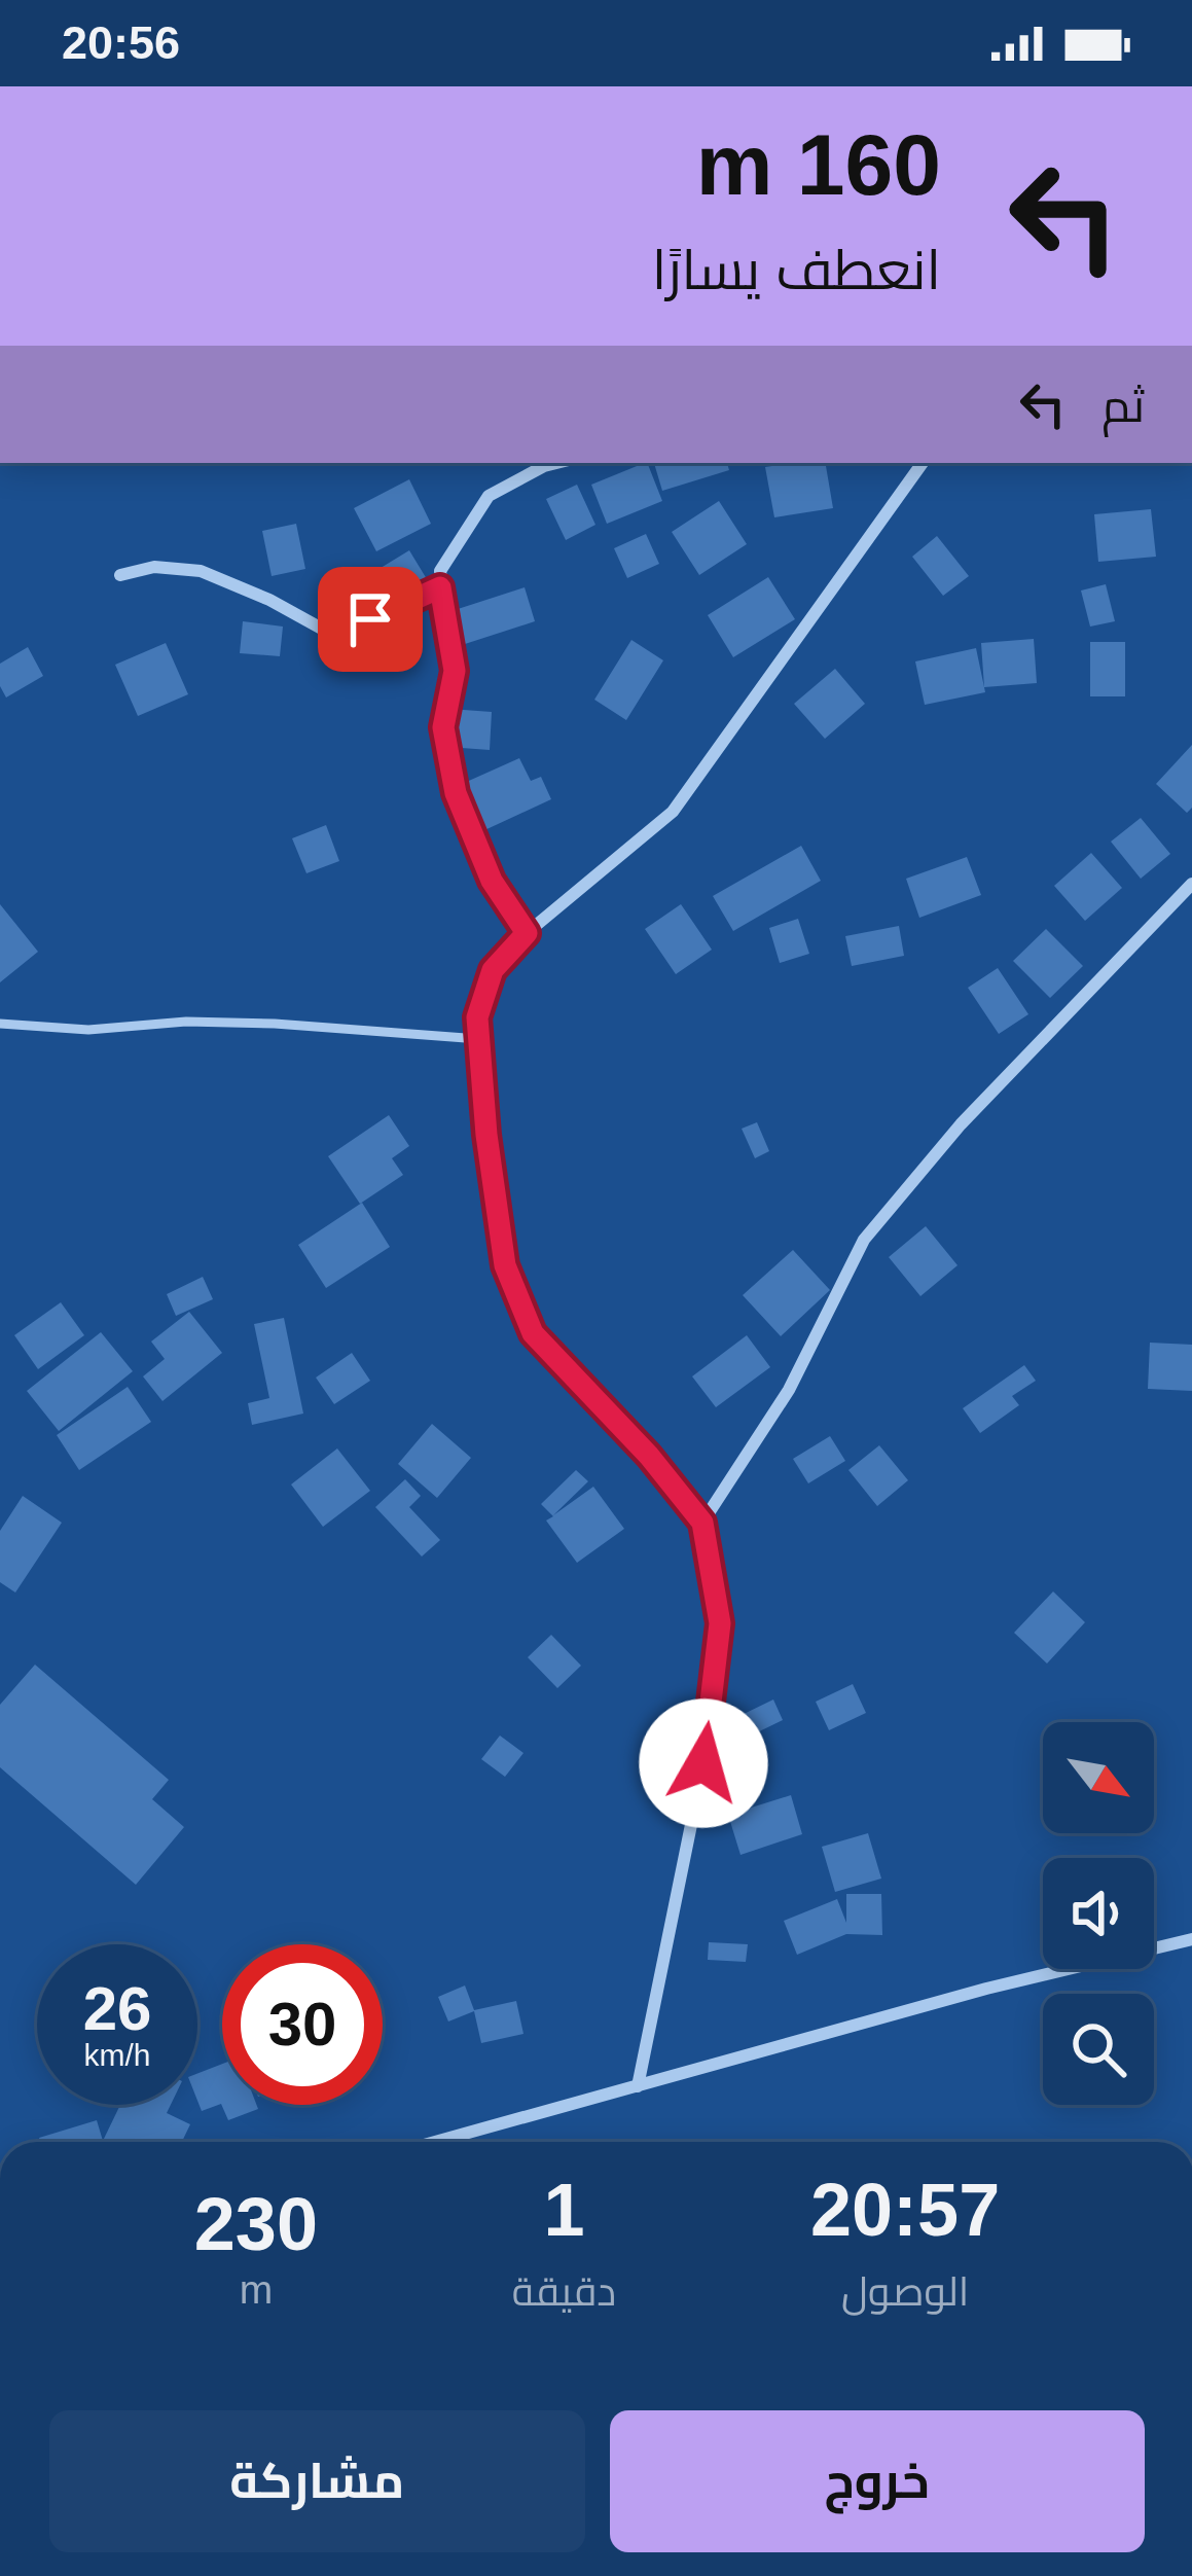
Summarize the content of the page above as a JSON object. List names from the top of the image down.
{
  "north": "bottom right",
  "page": {
    "status": "20:56",
    "turn": ["160 m", "انعطف يسارًا"],
    "then": "ثم",
    "speed": "26 km/h",
    "limit": "30",
    "eta": [
      "20:57",
      "الوصول",
      "1",
      "دقيقة",
      "230",
      "m"
    ],
    "buttons": ["خروج", "مشاركة"]
  }
}
